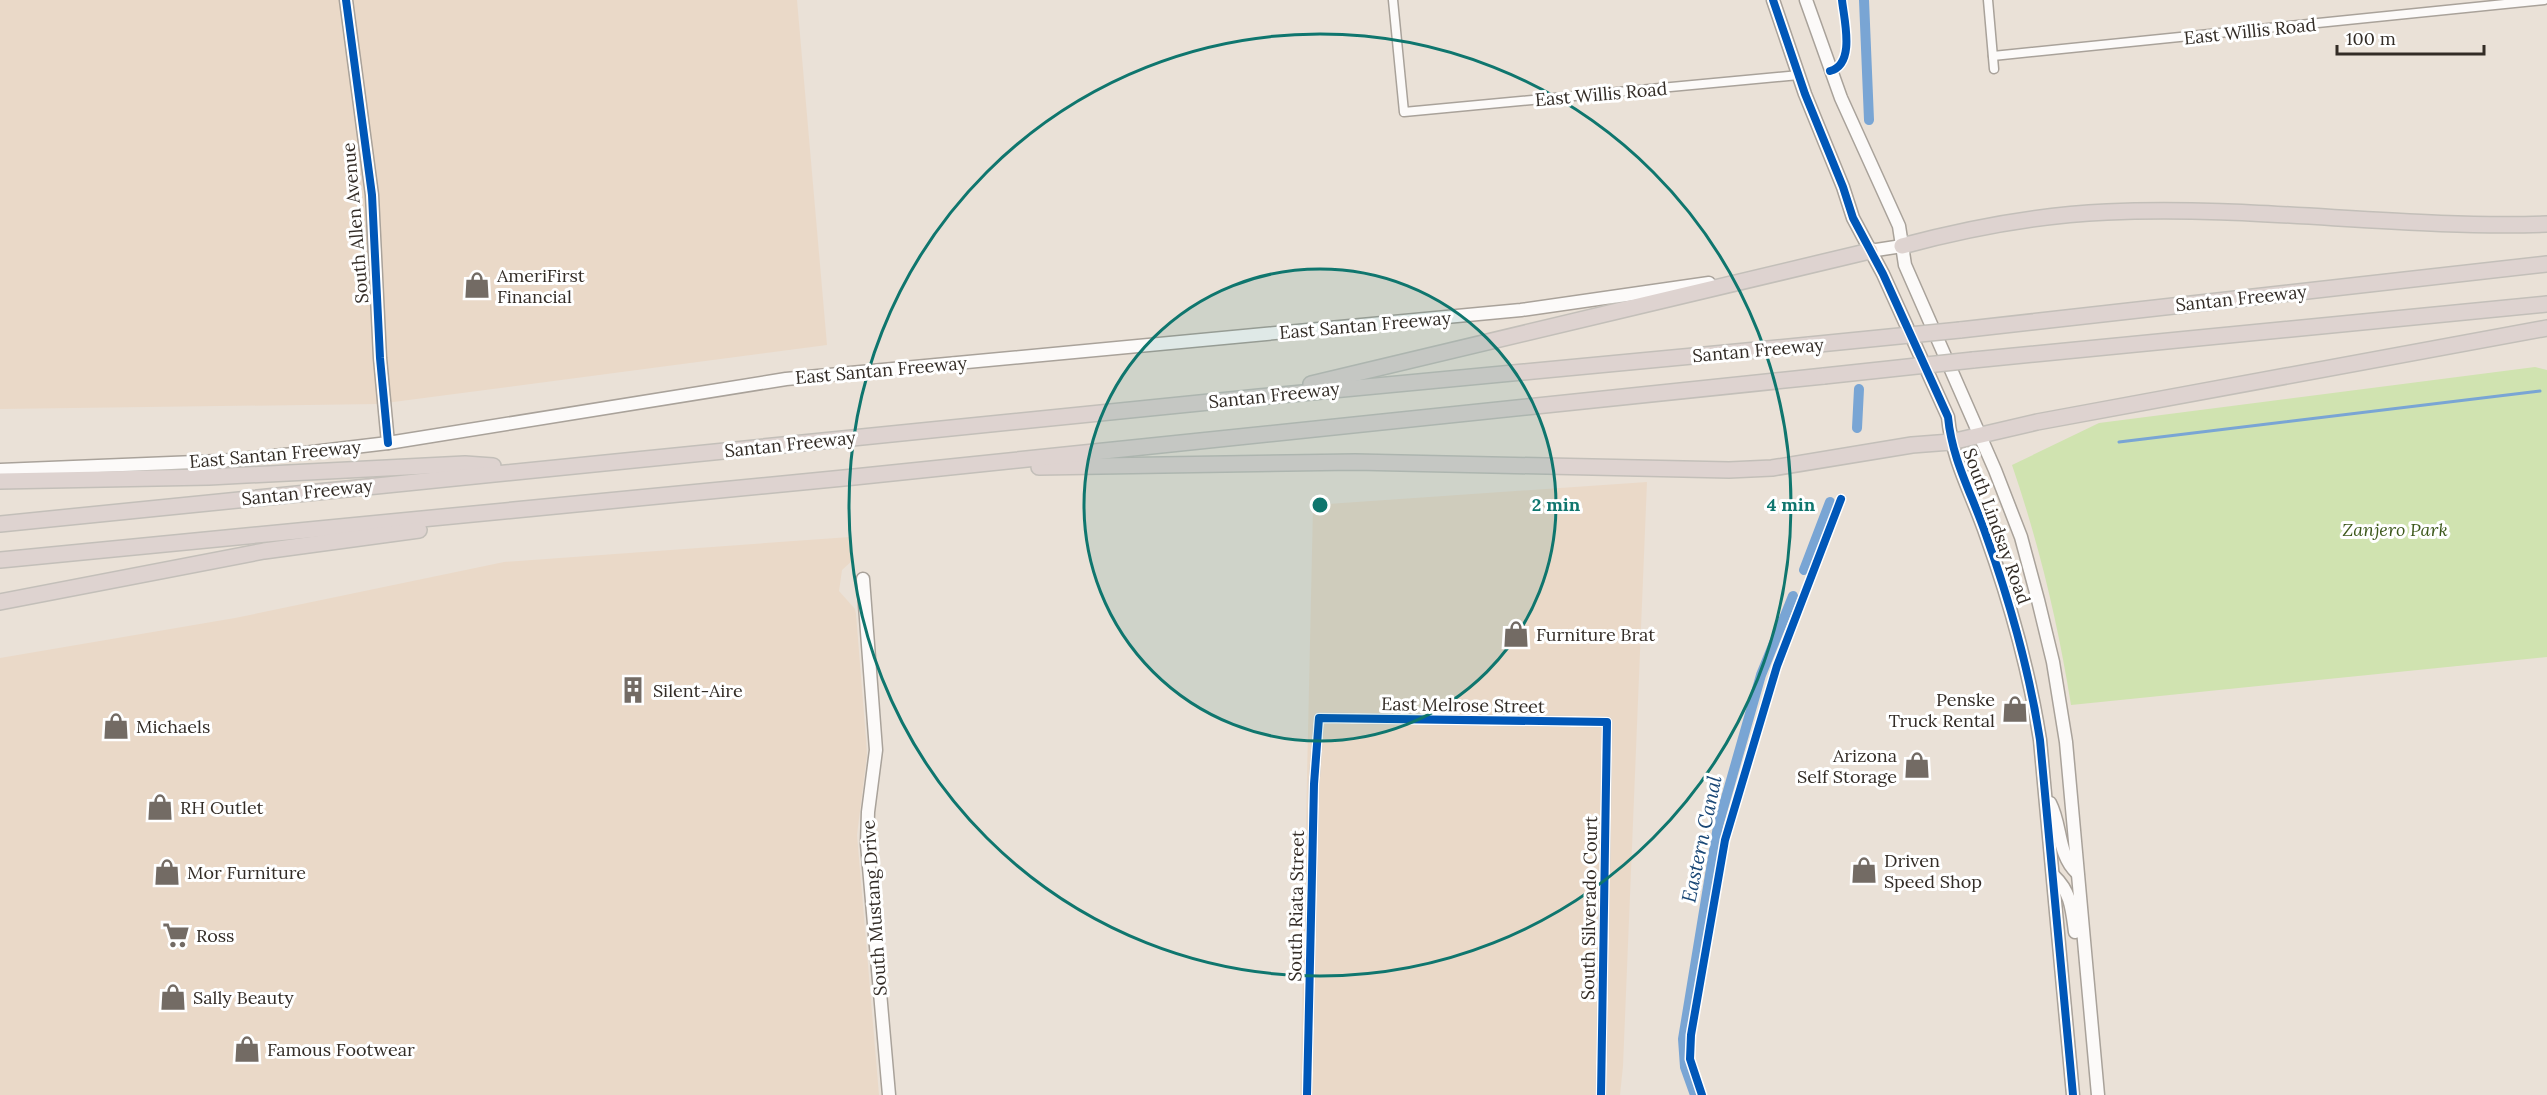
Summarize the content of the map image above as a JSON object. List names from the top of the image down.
{
  "streets": {
    "highway": ["Santan Freeway"],
    "main road": [
      "South Allen Avenue",
      "East Santan Freeway",
      "South Lindsay Road",
      "South Mustang Drive"
    ],
    "street": [
      "East Willis Road",
      "East Melrose Street",
      "South Riata Street",
      "South Silverado Court"
    ]
  },
  "crossings": [
    ["East Willis Road", "South Lindsay Road"],
    ["South Allen Avenue", "East Santan Freeway"],
    ["East Melrose Street", "South Riata Street"],
    ["East Melrose Street", "South Silverado Court"]
  ],
  "water": ["Eastern Canal"],
  "parks": ["Zanjero Park"],
  "places": {
    "shop": [
      "AmeriFirst Financial",
      "Furniture Brat",
      "Penske Truck Rental",
      "Michaels",
      "Arizona Self Storage",
      "RH Outlet",
      "Driven Speed Shop",
      "Mor Furniture",
      "Sally Beauty",
      "Famous Footwear"
    ],
    "building": ["Silent-Aire"],
    "supermarket": ["Ross"]
  },
  "scale_bar": "100 m",
  "rings": ["2 min", "4 min"]
}
